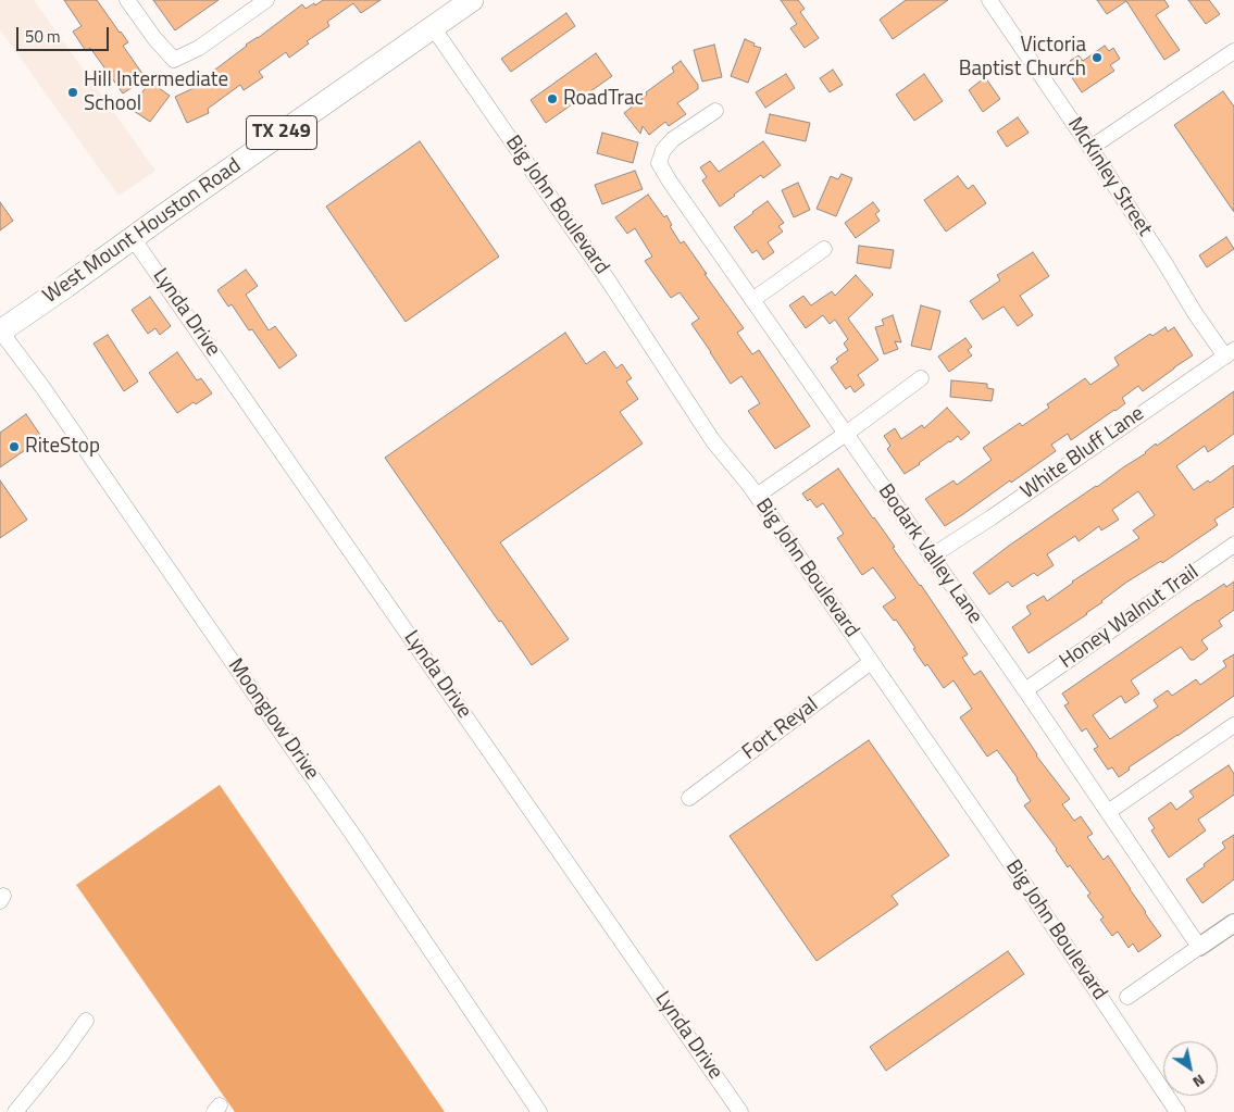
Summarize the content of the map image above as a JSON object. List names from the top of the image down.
{
  "streets": {
    "main road": ["TX 249", "West Mount Houston Road"],
    "street": [
      "McKinley Street",
      "Big John Boulevard",
      "Lynda Drive",
      "White Bluff Lane",
      "Bodark Valley Lane",
      "Honey Walnut Trail",
      "Moonglow Drive",
      "Fort Reyal"
    ]
  },
  "crossings": [
    ["McKinley Street", "White Bluff Lane"],
    ["Big John Boulevard", "West Mount Houston Road"],
    ["Big John Boulevard", "Fort Reyal"],
    ["West Mount Houston Road", "Lynda Drive"],
    ["West Mount Houston Road", "Moonglow Drive"],
    ["White Bluff Lane", "Bodark Valley Lane"],
    ["Bodark Valley Lane", "Honey Walnut Trail"]
  ],
  "places": [
    "Victoria Baptist Church",
    "Hill Intermediate School",
    "RoadTrac",
    "RiteStop"
  ],
  "scale_bar": "50 m",
  "north": "bottom right"
}
